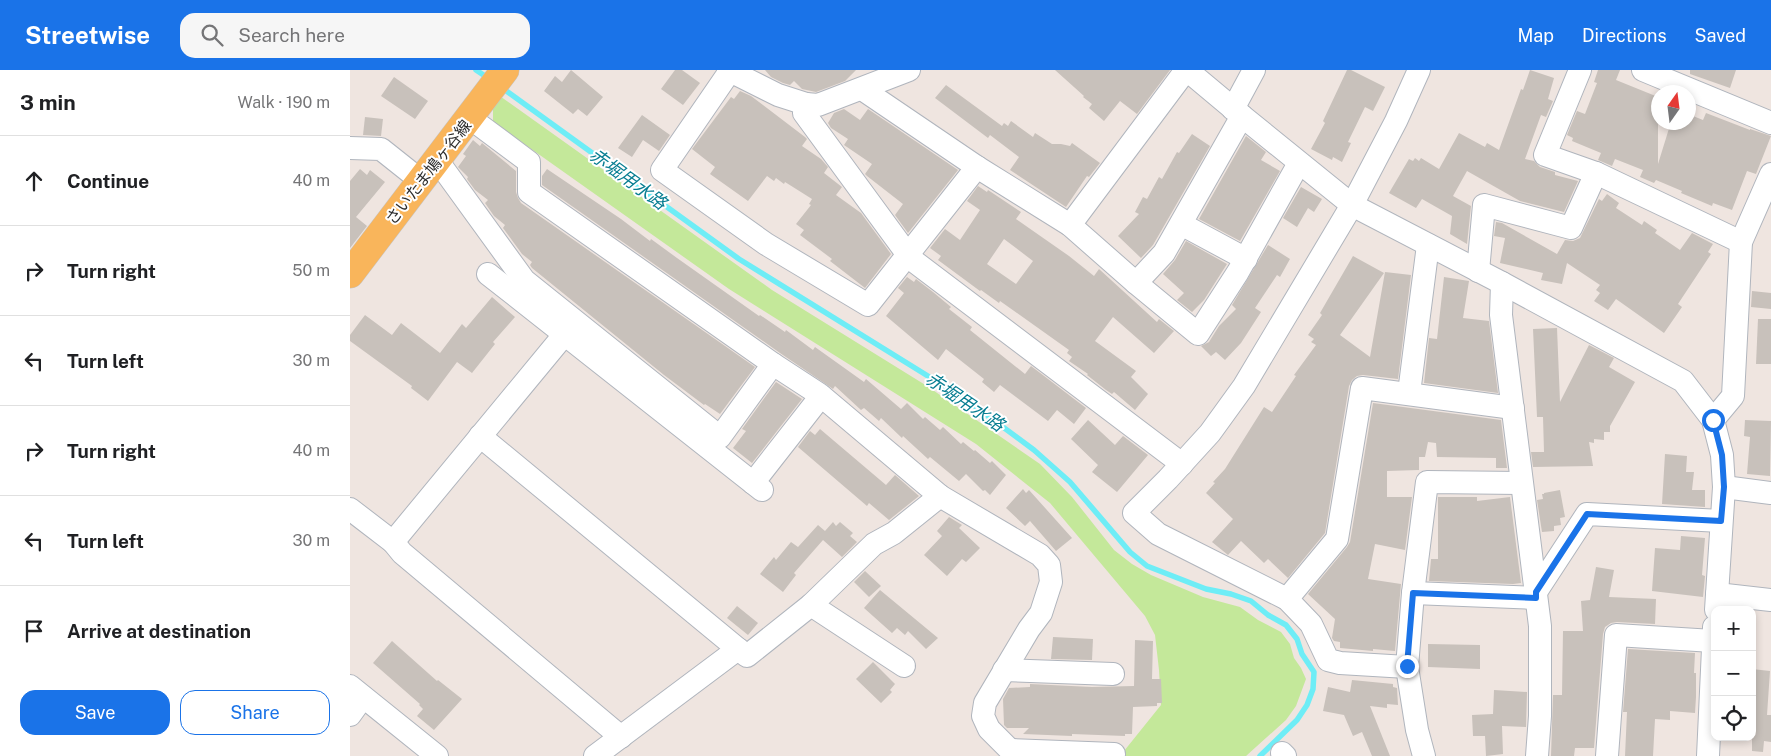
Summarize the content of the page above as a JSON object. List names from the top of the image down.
{
  "streets": {
    "main road": ["さいたま鳩ヶ谷線"]
  },
  "water": ["赤堀用水路"],
  "north": "top",
  "page": {
    "header": "Streetwise",
    "search": "Search here",
    "nav": ["Map", "Directions", "Saved"],
    "heading": ["3 min", "Walk · 190 m"],
    "list": [
      ["Continue", "40 m"],
      ["Turn right", "50 m"],
      ["Turn left", "30 m"],
      ["Turn right", "40 m"],
      ["Turn left", "30 m"],
      "Arrive at destination"
    ],
    "map_buttons": ["+", "−"],
    "buttons": ["Save", "Share"]
  }
}
